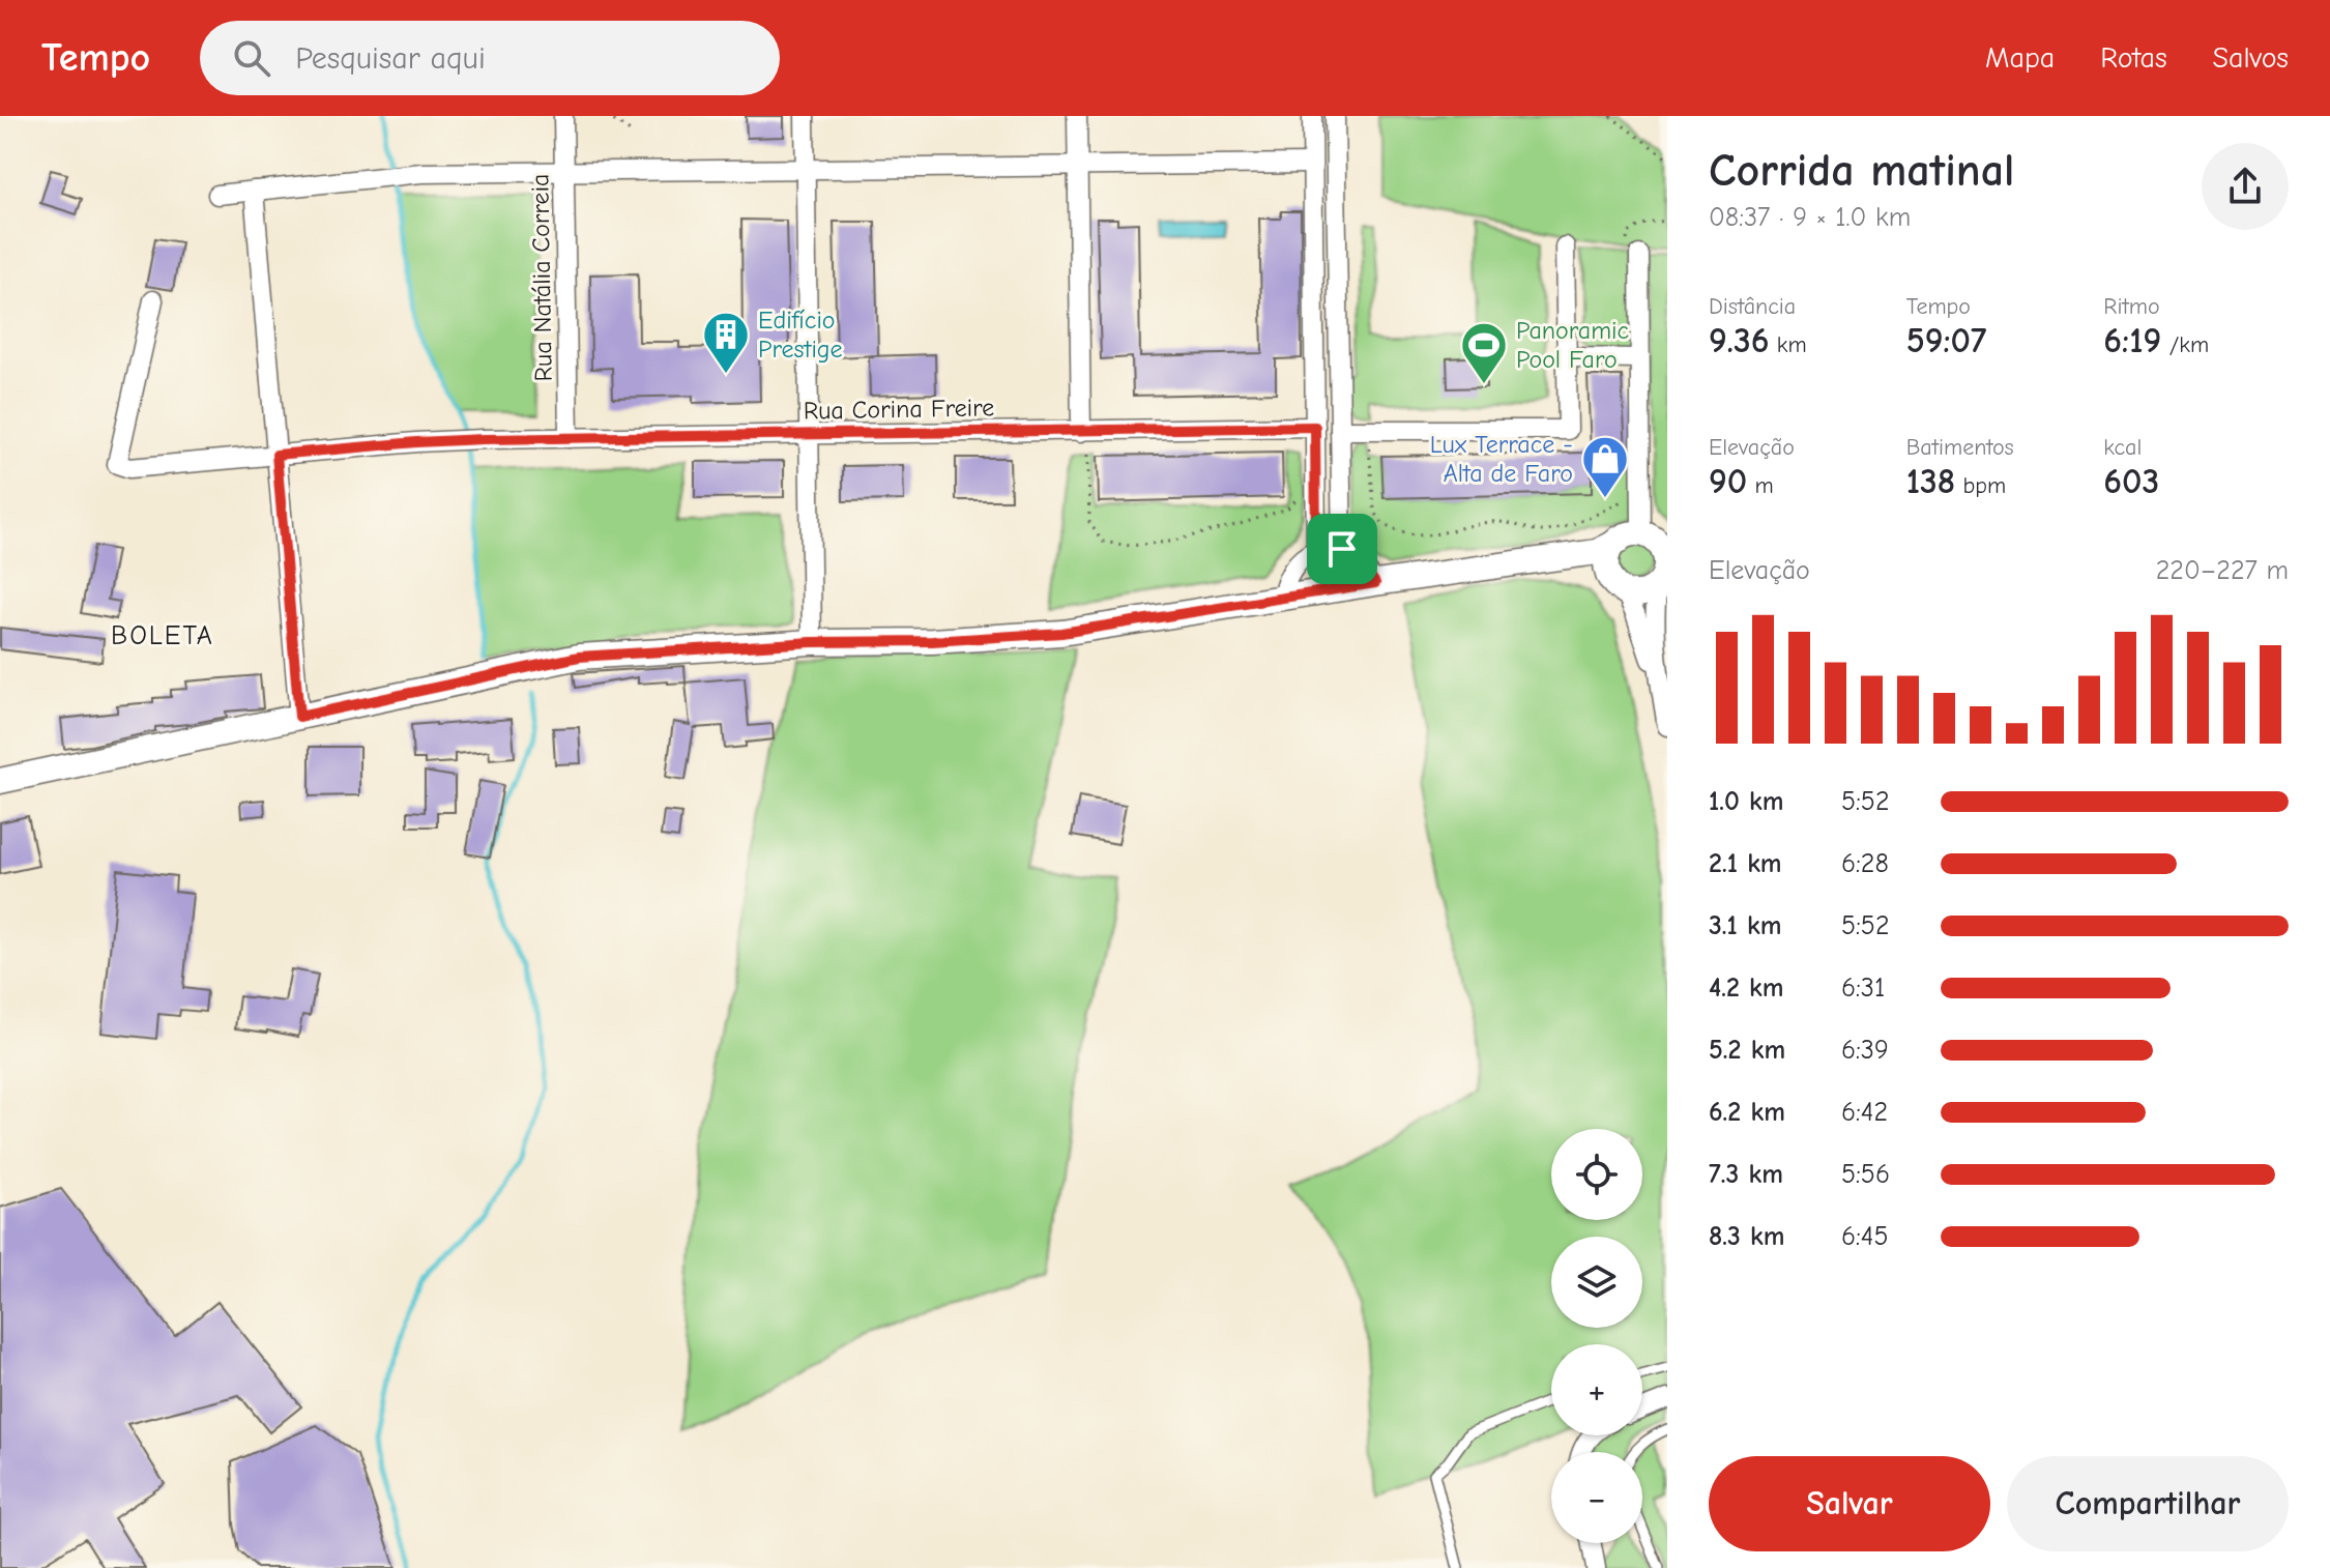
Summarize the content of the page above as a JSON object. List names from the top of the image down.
{
  "streets": {
    "street": ["Rua Natália Correia", "Rua Corina Freire"]
  },
  "crossings": [
    ["Rua Natália Correia", "Rua Corina Freire"]
  ],
  "districts": ["BOLETA"],
  "places": {
    "building": ["Edifício Prestige"],
    "sports": ["Panoramic Pool Faro"],
    "shop": ["Lux Terrace - Alta de Faro"]
  },
  "page": {
    "header": "Tempo",
    "search": "Pesquisar aqui",
    "nav": ["Mapa", "Rotas", "Salvos"],
    "heading": ["Corrida matinal", "08:37 · 9 × 1.0 km"],
    "stats": [
      ["Distância", "9.36 km"],
      ["Tempo", "59:07"],
      ["Ritmo", "6:19 /km"],
      ["Elevação", "90 m"],
      ["Batimentos", "138 bpm"],
      ["kcal", "603"]
    ],
    "chart": ["Elevação", "220–227 m"],
    "list": [
      {
        "name": "1.0 km",
        "note": "5:52"
      },
      {
        "name": "2.1 km",
        "note": "6:28"
      },
      {
        "name": "3.1 km",
        "note": "5:52"
      },
      {
        "name": "4.2 km",
        "note": "6:31"
      },
      {
        "name": "5.2 km",
        "note": "6:39"
      },
      {
        "name": "6.2 km",
        "note": "6:42"
      },
      {
        "name": "7.3 km",
        "note": "5:56"
      },
      {
        "name": "8.3 km",
        "note": "6:45"
      }
    ],
    "map_buttons": ["+", "−"],
    "buttons": ["Salvar", "Compartilhar"]
  }
}
